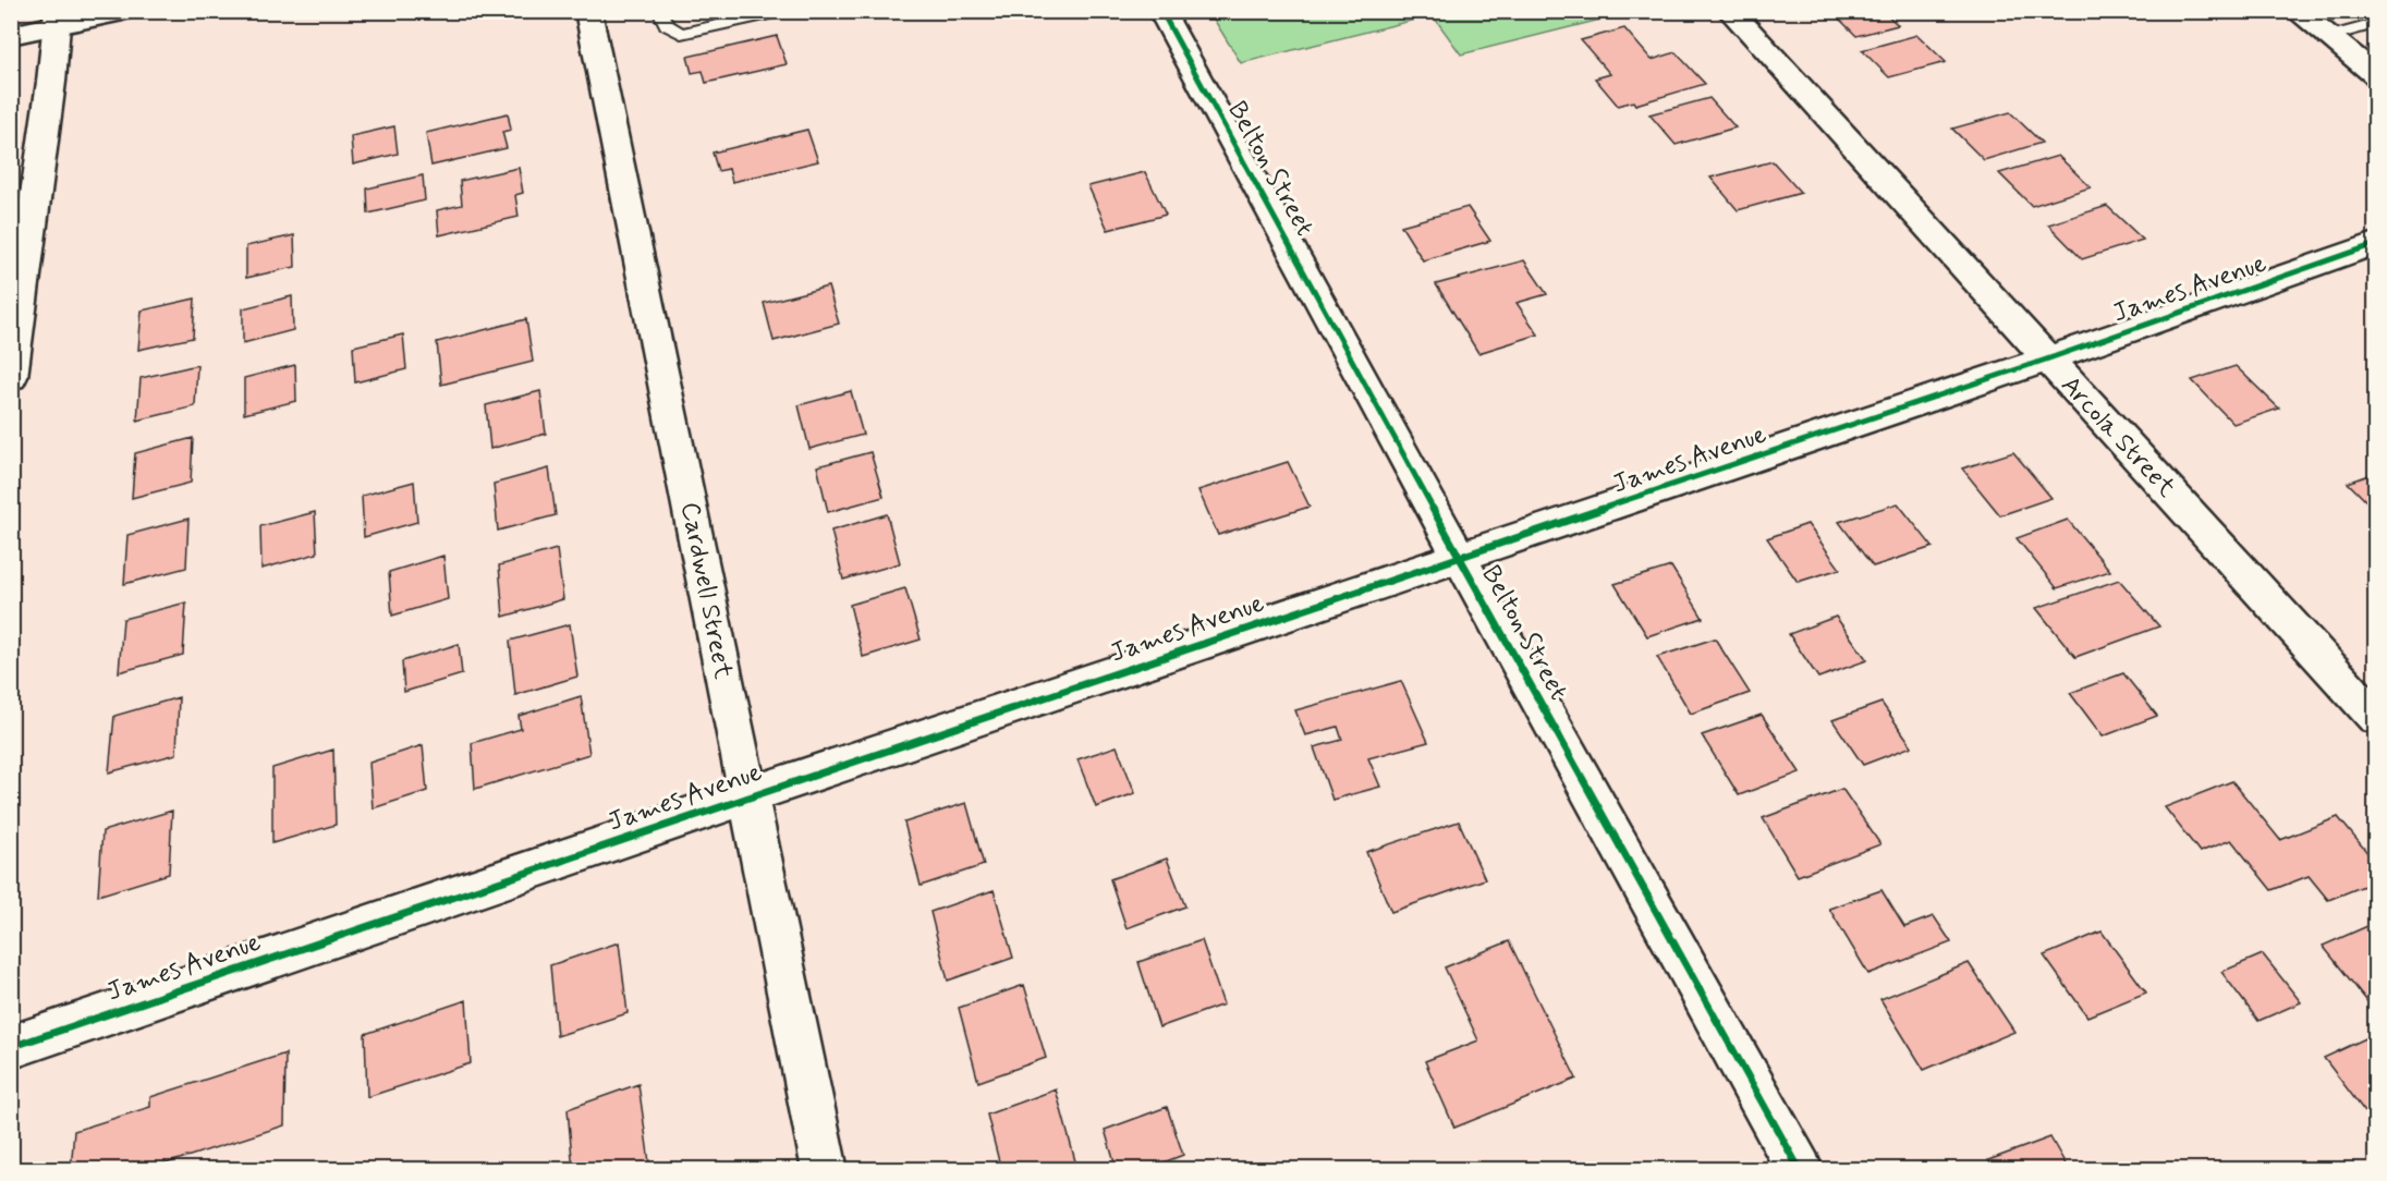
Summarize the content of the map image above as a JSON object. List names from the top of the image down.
{
  "streets": {
    "street": [
      "Belton Street",
      "James Avenue",
      "Arcola Street",
      "Cardwell Street"
    ]
  },
  "crossings": [
    ["Belton Street", "James Avenue"],
    ["James Avenue", "Arcola Street"],
    ["James Avenue", "Cardwell Street"]
  ]
}
